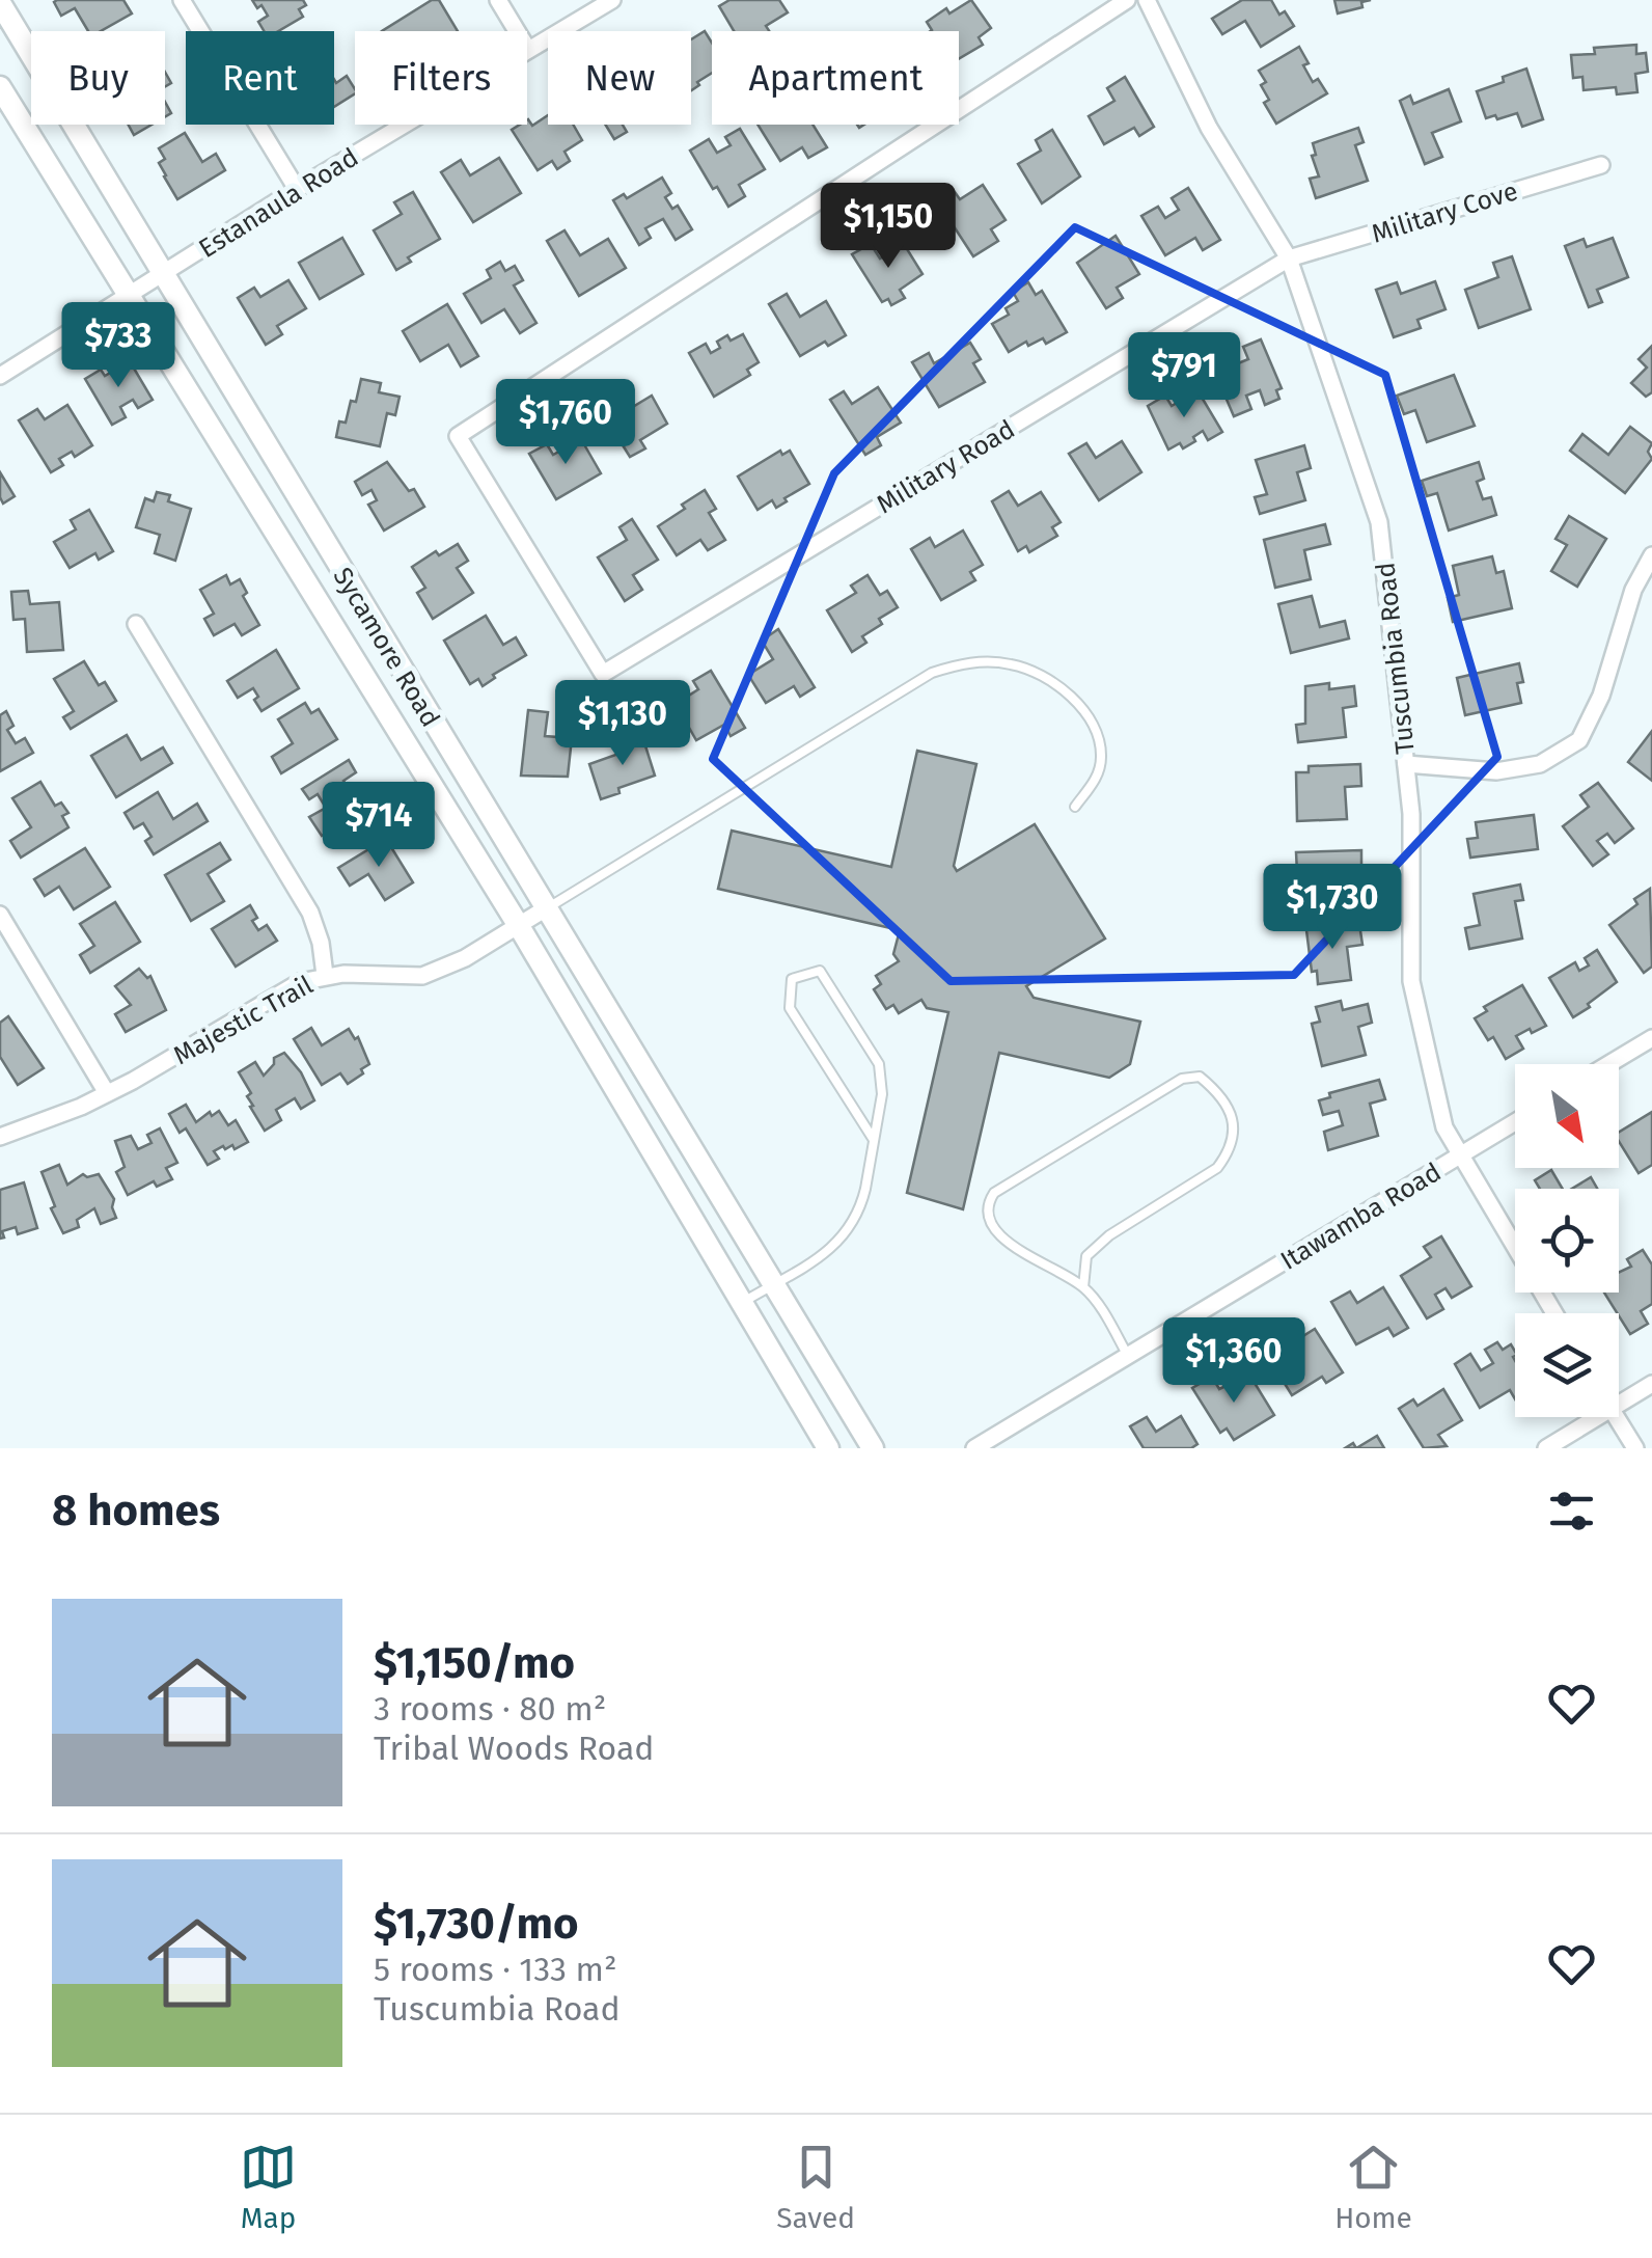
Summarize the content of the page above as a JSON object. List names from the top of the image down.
{
  "streets": {
    "street": [
      "Estanaula Road",
      "Military Cove",
      "Military Road",
      "Sycamore Road",
      "Tuscumbia Road",
      "Majestic Trail",
      "Itawamba Road"
    ]
  },
  "crossings": [
    ["Estanaula Road", "Sycamore Road"],
    ["Military Cove", "Military Road"],
    ["Military Cove", "Tuscumbia Road"],
    ["Military Road", "Tuscumbia Road"],
    ["Sycamore Road", "Majestic Trail"],
    ["Tuscumbia Road", "Itawamba Road"]
  ],
  "north": "bottom right",
  "page": {
    "chip": [
      "Buy",
      "Rent",
      "Filters",
      "New",
      "Apartment"
    ],
    "price": [
      "$1,150",
      "$733",
      "$791",
      "$1,760",
      "$1,130",
      "$714",
      "$1,730",
      "$1,360"
    ],
    "heading": "8 homes",
    "list": [
      {
        "name": "$1,150/mo",
        "note": "3 rooms · 80 m² · Tribal Woods Road"
      },
      {
        "name": "$1,730/mo",
        "note": "5 rooms · 133 m² · Tuscumbia Road"
      }
    ],
    "tabs": ["Map", "Saved", "Home"]
  }
}
